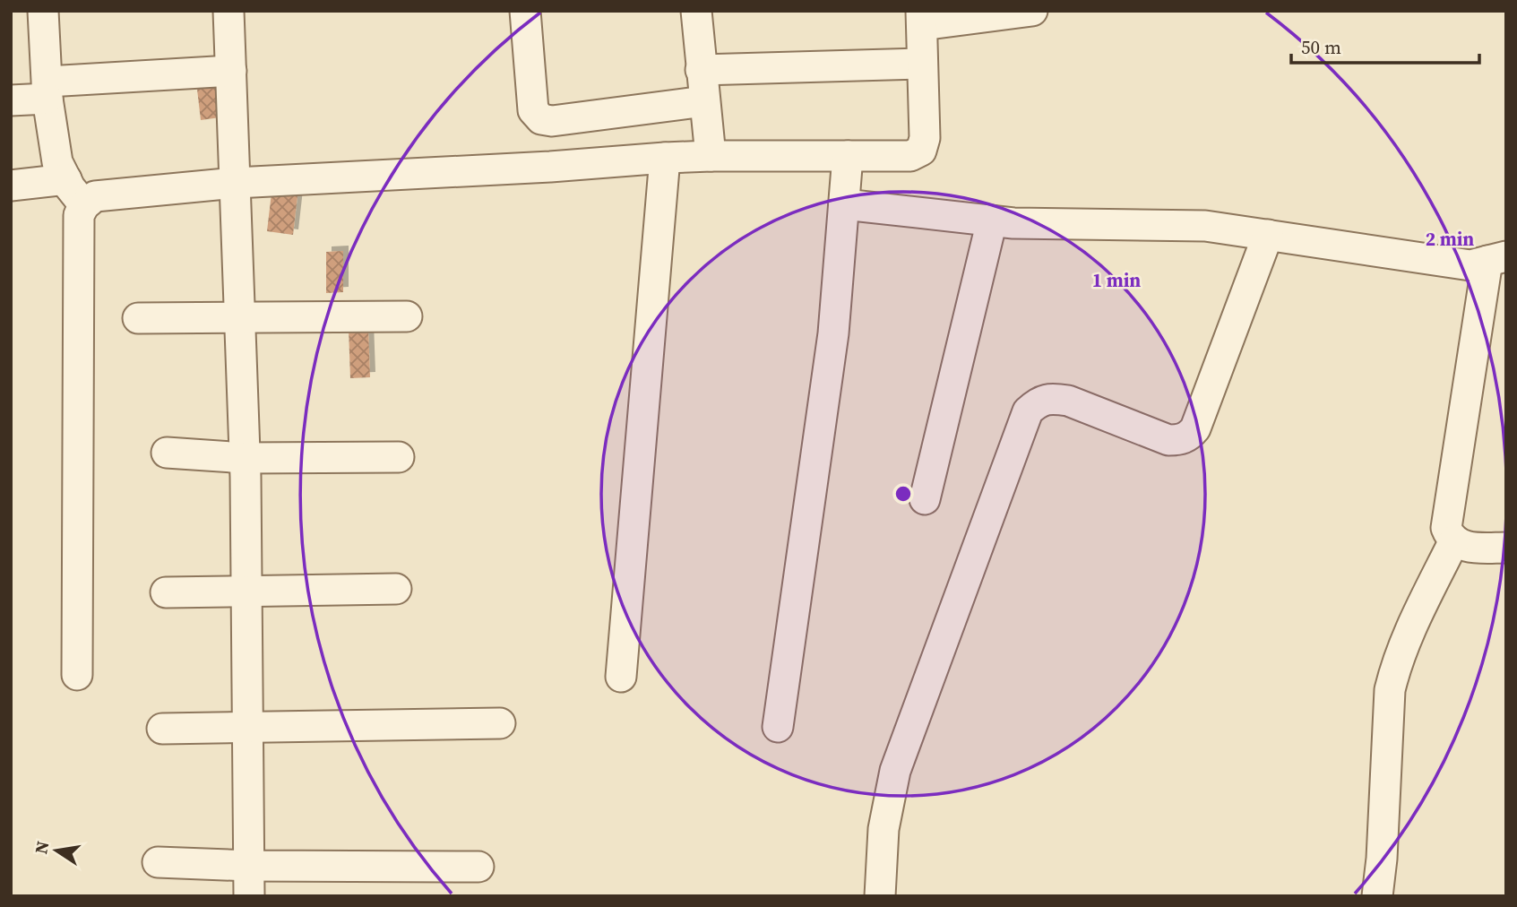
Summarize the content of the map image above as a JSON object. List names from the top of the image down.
{
  "scale_bar": "50 m",
  "north": "left",
  "rings": ["2 min", "1 min"]
}
